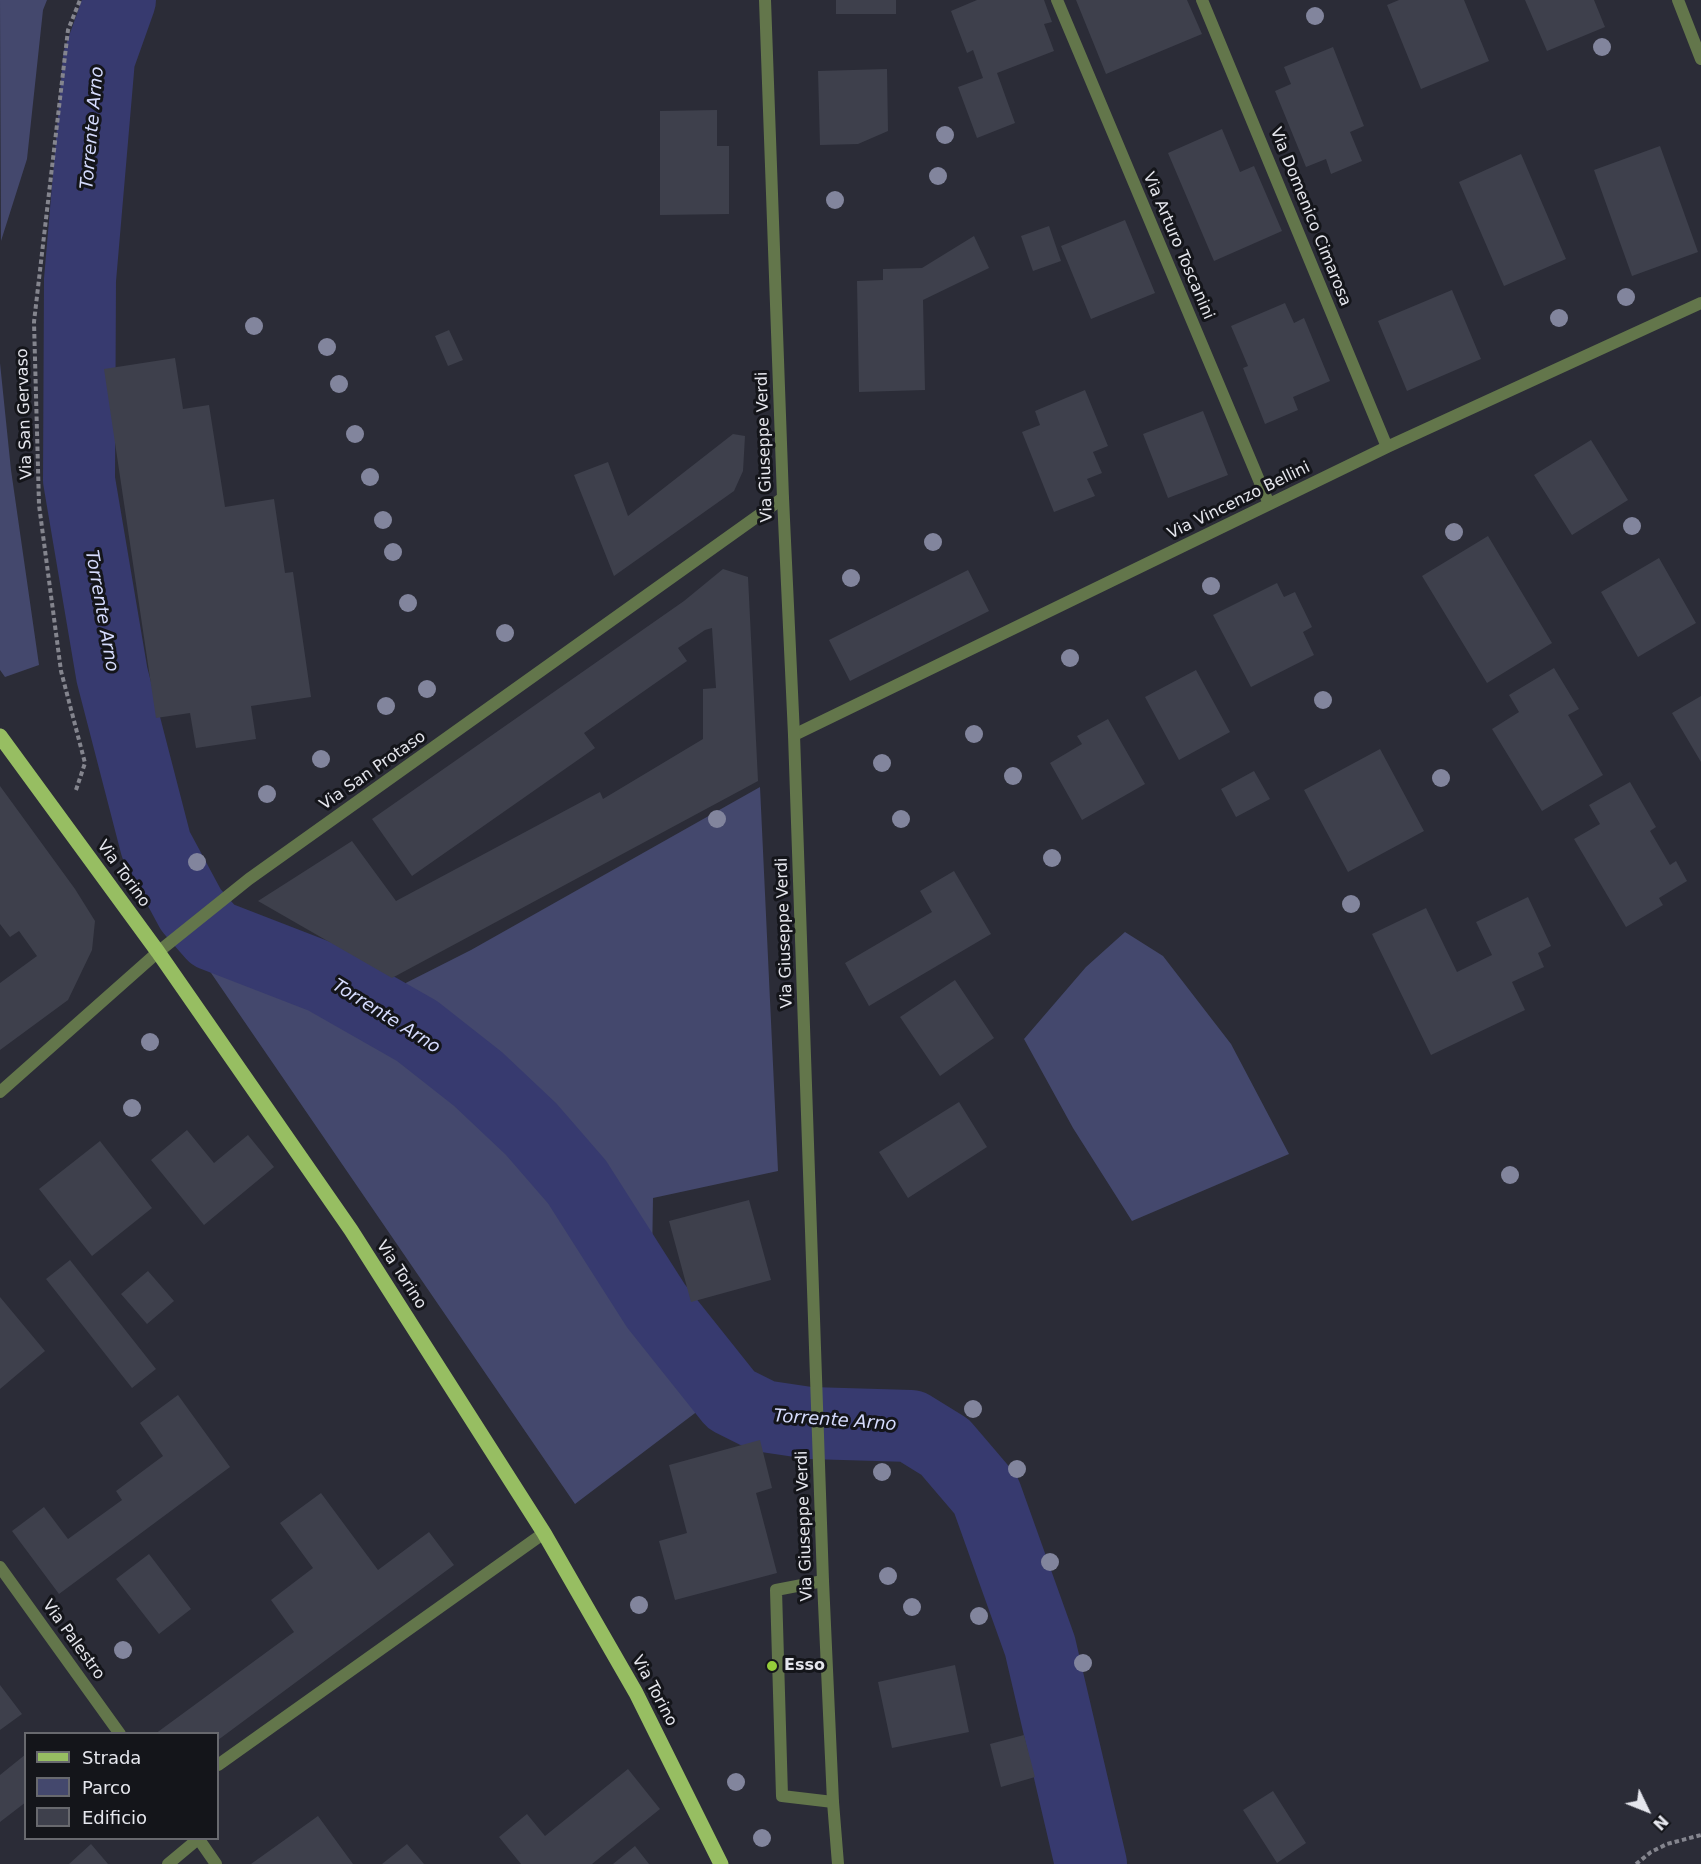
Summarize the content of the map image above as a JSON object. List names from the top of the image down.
{
  "streets": {
    "main road": ["Via Torino"],
    "street": [
      "Via Domenico Cimarosa",
      "Via Arturo Toscanini",
      "Via Giuseppe Verdi",
      "Via Vincenzo Bellini",
      "Via San Protaso",
      "Via Palestro"
    ],
    "path": ["Via San Gervaso"]
  },
  "crossings": [
    ["Via Domenico Cimarosa", "Via Vincenzo Bellini"],
    ["Via Arturo Toscanini", "Via Vincenzo Bellini"],
    ["Via San Gervaso", "Via Torino"],
    ["Via Giuseppe Verdi", "Via Vincenzo Bellini"],
    ["Via Giuseppe Verdi", "Via San Protaso"],
    ["Via San Protaso", "Via Torino"]
  ],
  "water": ["Torrente Arno"],
  "places": ["Esso"],
  "legend": ["Strada", "Parco", "Edificio"],
  "north": "bottom right"
}
